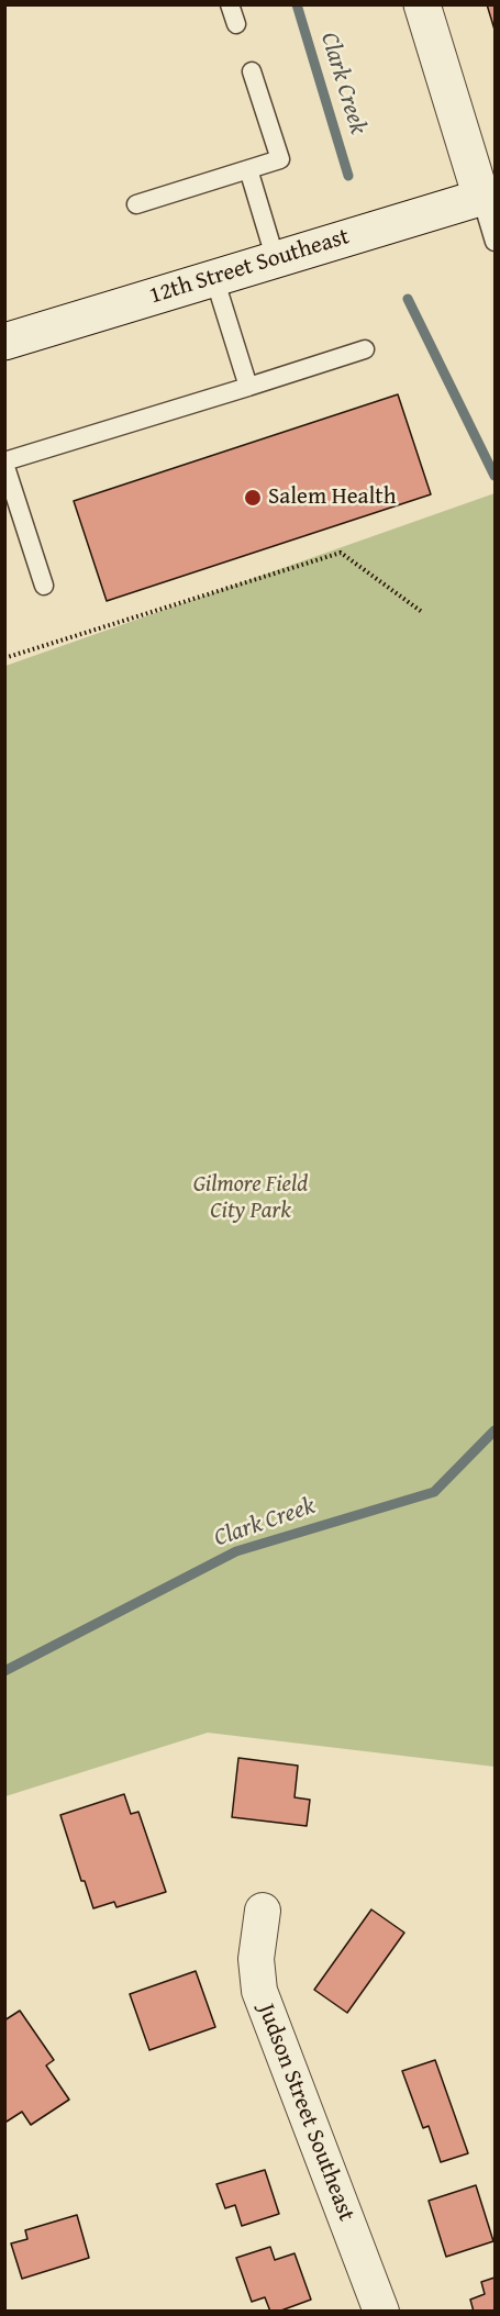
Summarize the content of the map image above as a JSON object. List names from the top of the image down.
{
  "streets": {
    "main road": ["12th Street Southeast"],
    "street": ["Judson Street Southeast"]
  },
  "water": ["Clark Creek"],
  "parks": ["Gilmore Field City Park"],
  "places": ["Salem Health"]
}
